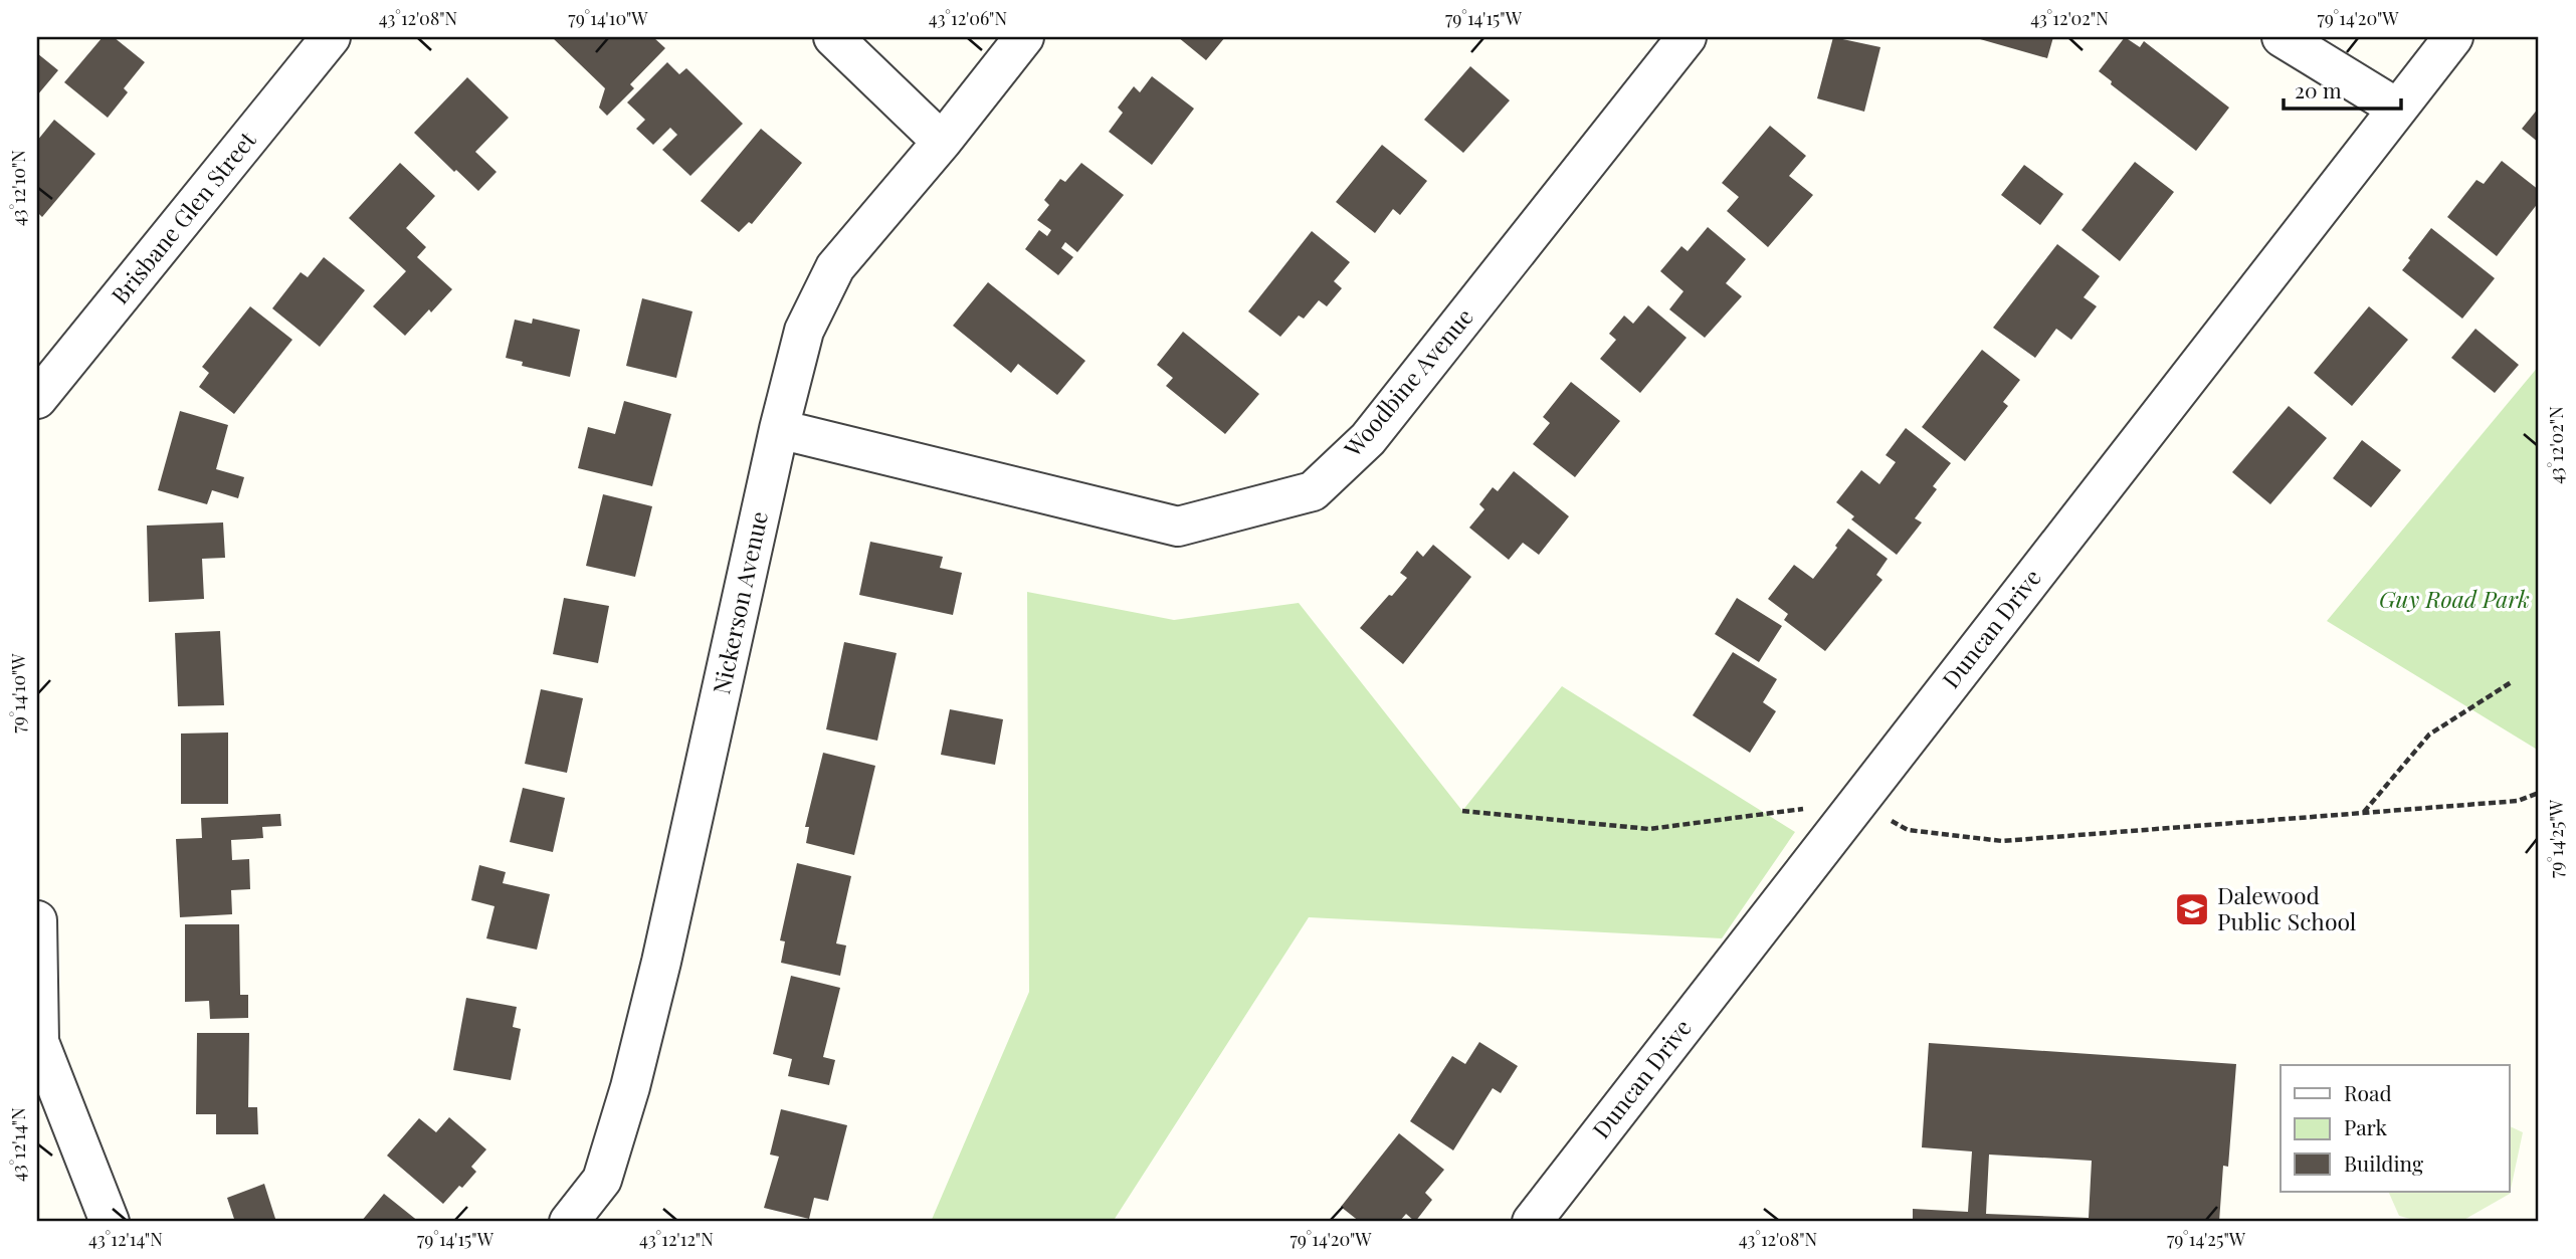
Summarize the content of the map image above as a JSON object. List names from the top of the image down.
{
  "streets": {
    "street": [
      "Brisbane Glen Street",
      "Woodbine Avenue",
      "Nickerson Avenue",
      "Duncan Drive"
    ]
  },
  "crossings": [
    ["Woodbine Avenue", "Nickerson Avenue"]
  ],
  "parks": ["Guy Road Park"],
  "places": {
    "school or university": ["Dalewood Public School"]
  },
  "legend": ["Road", "Park", "Building"],
  "scale_bar": "20 m",
  "coordinates": [
    "43°12'08\"N",
    "79°14'10\"W",
    "43°12'06\"N",
    "79°14'15\"W",
    "43°12'02\"N",
    "79°14'20\"W",
    "43°12'10\"N",
    "79°14'25\"W",
    "43°12'14\"N",
    "43°12'12\"N"
  ]
}
